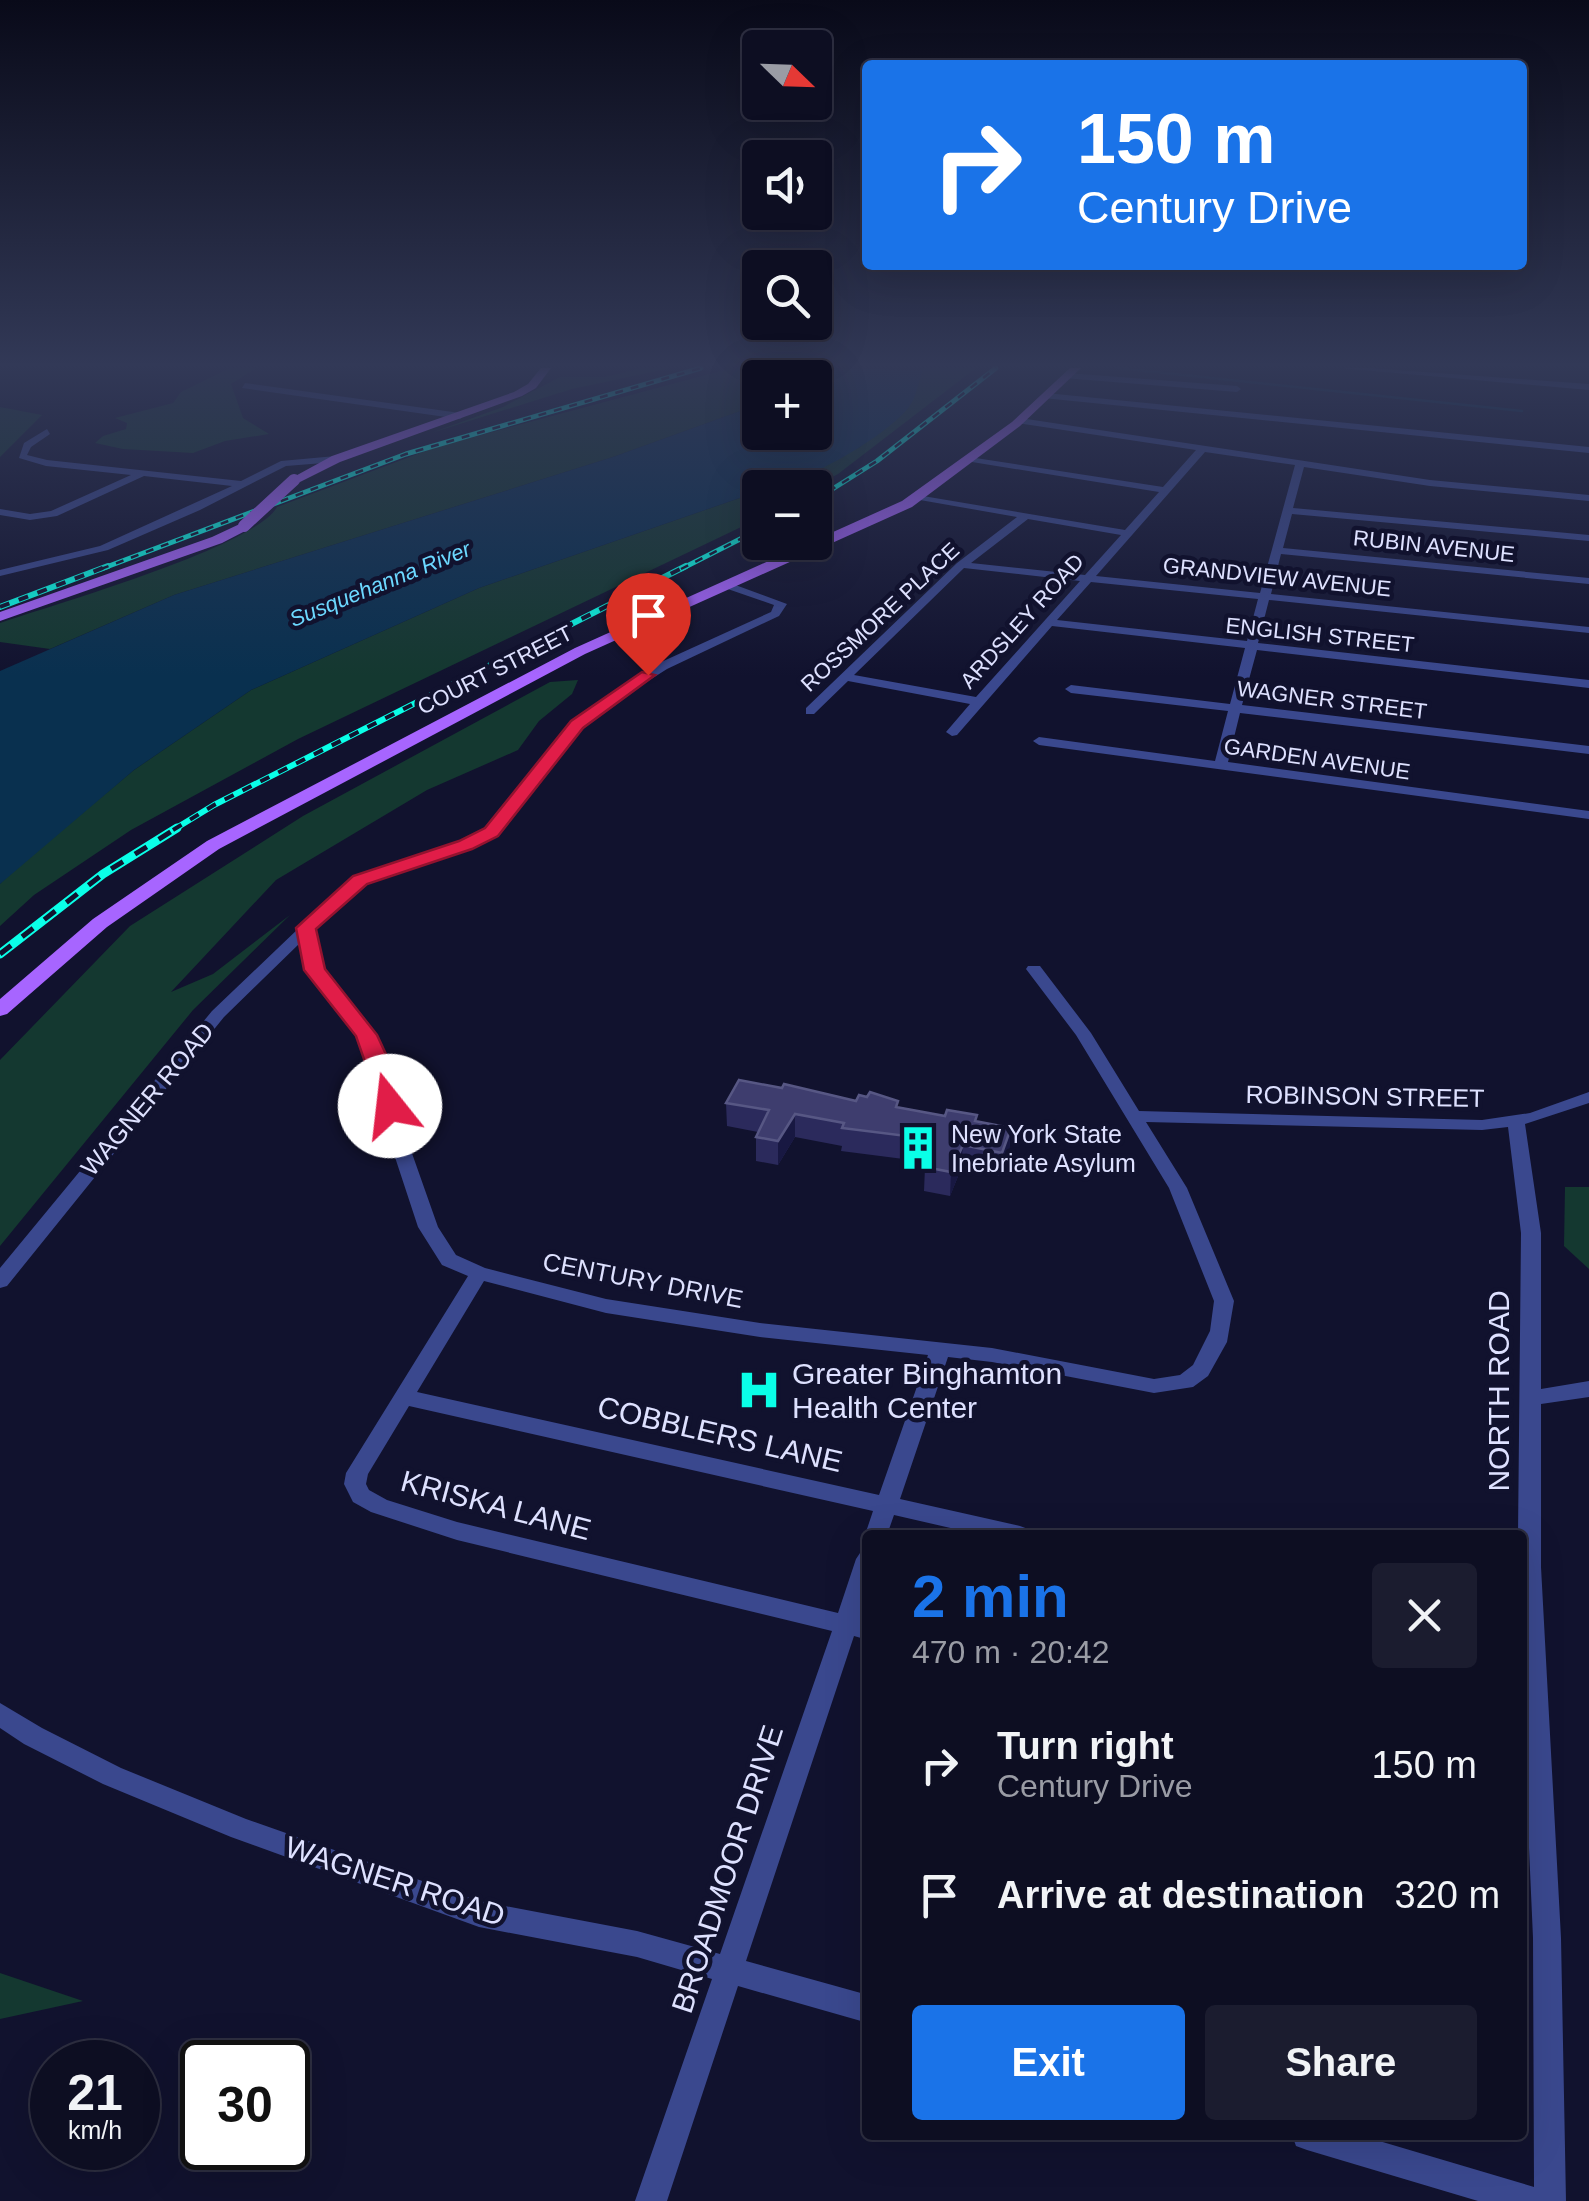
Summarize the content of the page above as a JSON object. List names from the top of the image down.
{
  "streets": {
    "main road": ["COURT STREET"],
    "street": [
      "RUBIN AVENUE",
      "GRANDVIEW AVENUE",
      "ROSSMORE PLACE",
      "ARDSLEY ROAD",
      "ENGLISH STREET",
      "WAGNER STREET",
      "GARDEN AVENUE",
      "ROBINSON STREET",
      "WAGNER ROAD",
      "CENTURY DRIVE",
      "NORTH ROAD",
      "COBBLERS LANE",
      "KRISKA LANE",
      "BROADMOOR DRIVE"
    ]
  },
  "crossings": [
    ["GRANDVIEW AVENUE", "ROSSMORE PLACE"],
    ["GRANDVIEW AVENUE", "ARDSLEY ROAD"],
    ["ARDSLEY ROAD", "ENGLISH STREET"],
    ["ROBINSON STREET", "CENTURY DRIVE"],
    ["ROBINSON STREET", "NORTH ROAD"],
    ["WAGNER ROAD", "CENTURY DRIVE"],
    ["WAGNER ROAD", "BROADMOOR DRIVE"],
    ["CENTURY DRIVE", "KRISKA LANE"],
    ["COBBLERS LANE", "KRISKA LANE"],
    ["KRISKA LANE", "BROADMOOR DRIVE"]
  ],
  "water": ["Susquehanna River"],
  "places": {
    "building": ["New York State Inebriate Asylum"],
    "hospital": ["Greater Binghamton Health Center"]
  },
  "north": "bottom right",
  "page": {
    "map_buttons": ["+", "−"],
    "turn": ["150 m", "Century Drive"],
    "heading": ["2 min", "470 m · 20:42"],
    "list": [
      {
        "name": "Turn right",
        "note": "Century Drive",
        "value": "150 m"
      },
      {
        "name": "Arrive at destination",
        "value": "320 m"
      }
    ],
    "buttons": ["Exit", "Share"],
    "speed": "21 km/h",
    "limit": "30"
  }
}
